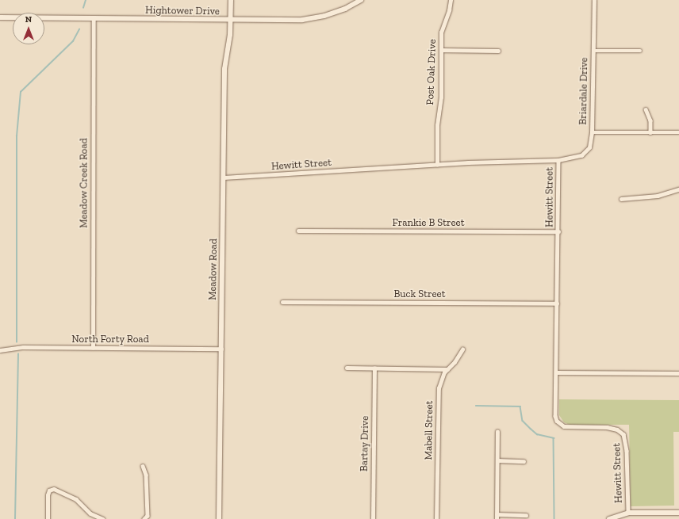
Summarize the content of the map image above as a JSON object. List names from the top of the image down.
{
  "streets": {
    "street": [
      "Hightower Drive",
      "Post Oak Drive",
      "Briardale Drive",
      "Hewitt Street",
      "Meadow Creek Road",
      "Frankie B Street",
      "Meadow Road",
      "Buck Street",
      "North Forty Road",
      "Mabell Street",
      "Bartay Drive"
    ]
  },
  "crossings": [
    ["Hightower Drive", "Meadow Creek Road"],
    ["Hightower Drive", "Meadow Road"],
    ["Post Oak Drive", "Hewitt Street"],
    ["Briardale Drive", "Hewitt Street"],
    ["Hewitt Street", "Frankie B Street"],
    ["Hewitt Street", "Meadow Road"],
    ["Hewitt Street", "Buck Street"],
    ["Meadow Creek Road", "North Forty Road"],
    ["Meadow Road", "North Forty Road"]
  ],
  "north": "top"
}
